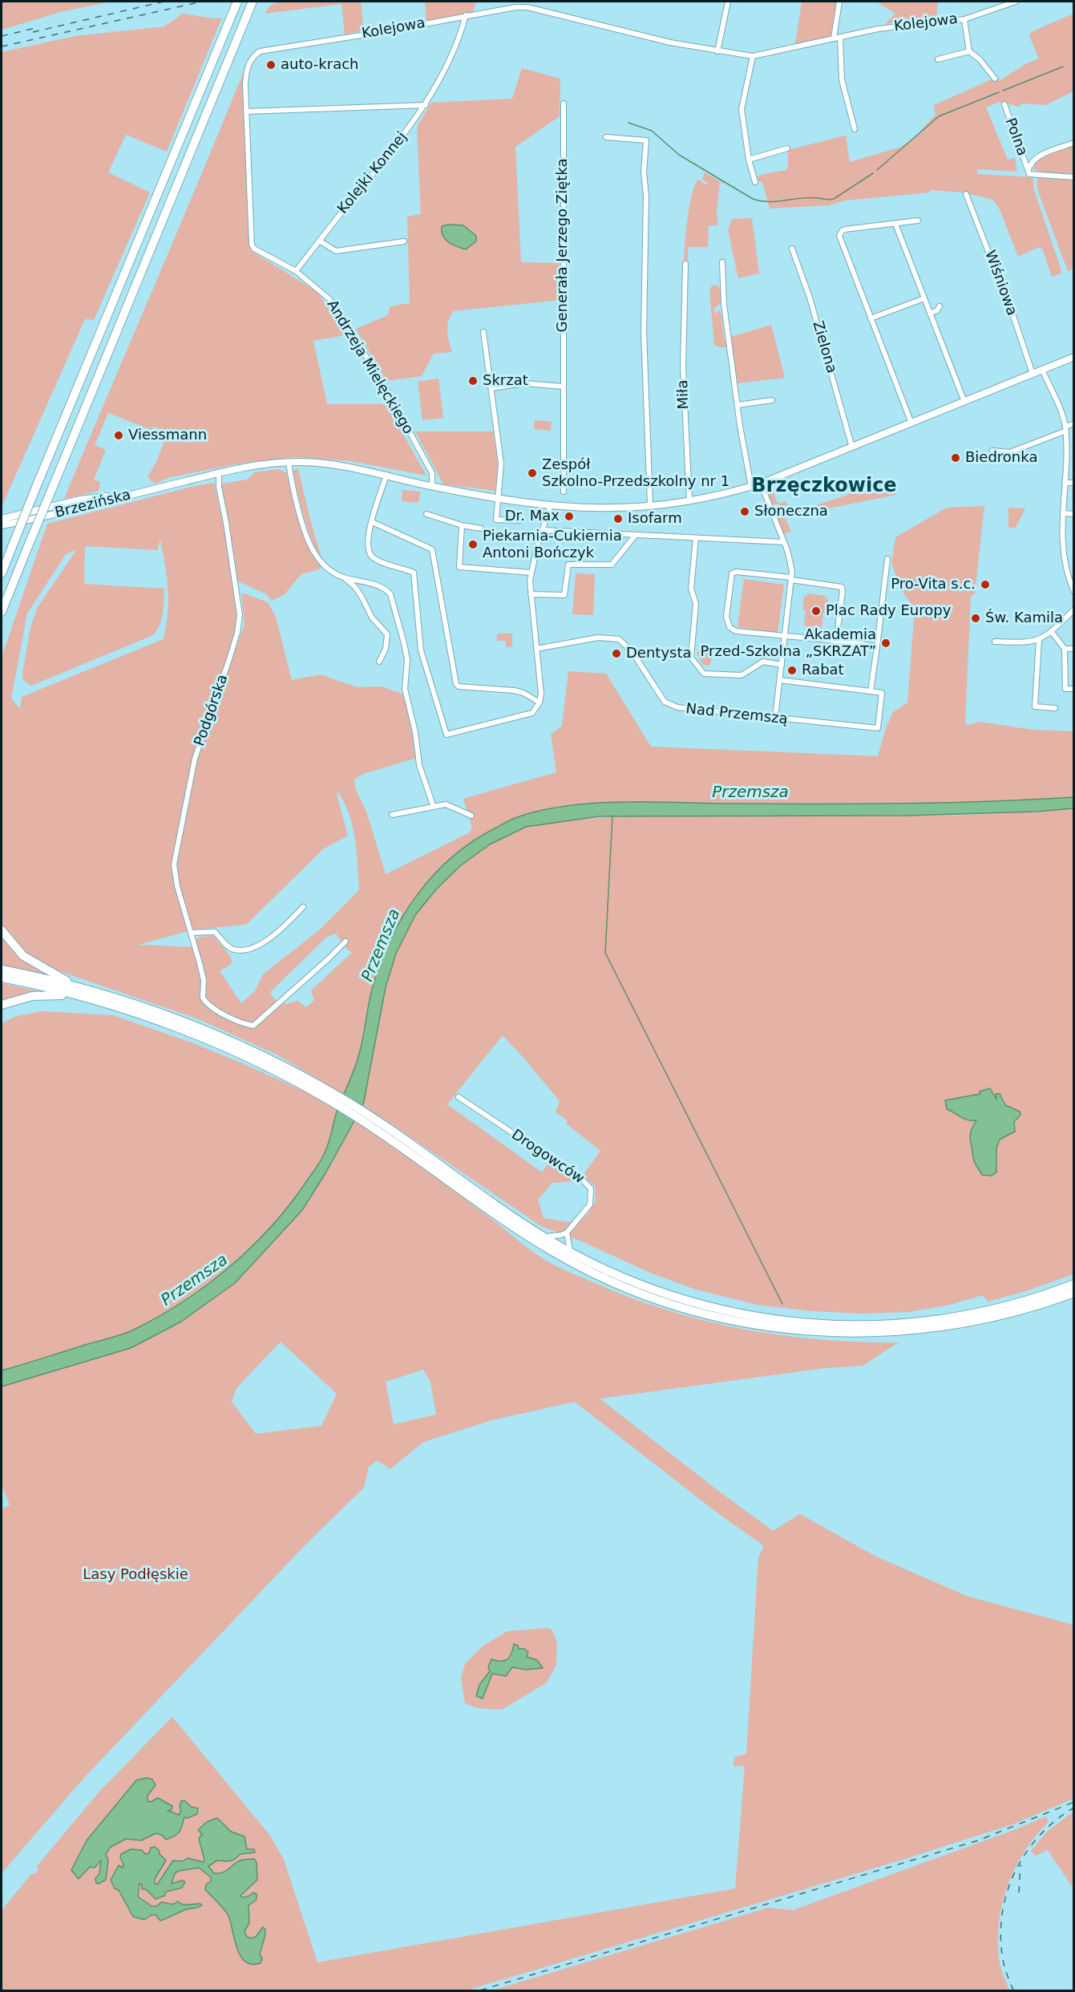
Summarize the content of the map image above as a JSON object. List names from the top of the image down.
{
  "streets": {
    "main road": ["Brzezińska"],
    "street": [
      "Kolejowa",
      "Polna",
      "Kolejki Konnej",
      "Generała Jerzego Ziętka",
      "Wiśniowa",
      "Zielona",
      "Andrzeja Mielęckiego",
      "Miła",
      "Podgórska",
      "Nad Przemszą",
      "Drogowców"
    ]
  },
  "crossings": [
    ["Kolejowa", "Kolejki Konnej"],
    ["Kolejowa", "Andrzeja Mielęckiego"],
    ["Kolejki Konnej", "Andrzeja Mielęckiego"]
  ],
  "districts": ["Brzęczkowice"],
  "water": ["Przemsza"],
  "parks": ["Lasy Podłęskie"],
  "places": [
    "auto-krach",
    "Skrzat",
    "Viessmann",
    "Biedronka",
    "Zespół Szkolno-Przedszkolny nr 1",
    "Słoneczna",
    "Dr. Max",
    "Isofarm",
    "Piekarnia-Cukiernia Antoni Bończyk",
    "Pro-Vita s.c.",
    "Plac Rady Europy",
    "Św. Kamila",
    "Akademia Przed-Szkolna „SKRZAT”",
    "Dentysta",
    "Rabat"
  ]
}
